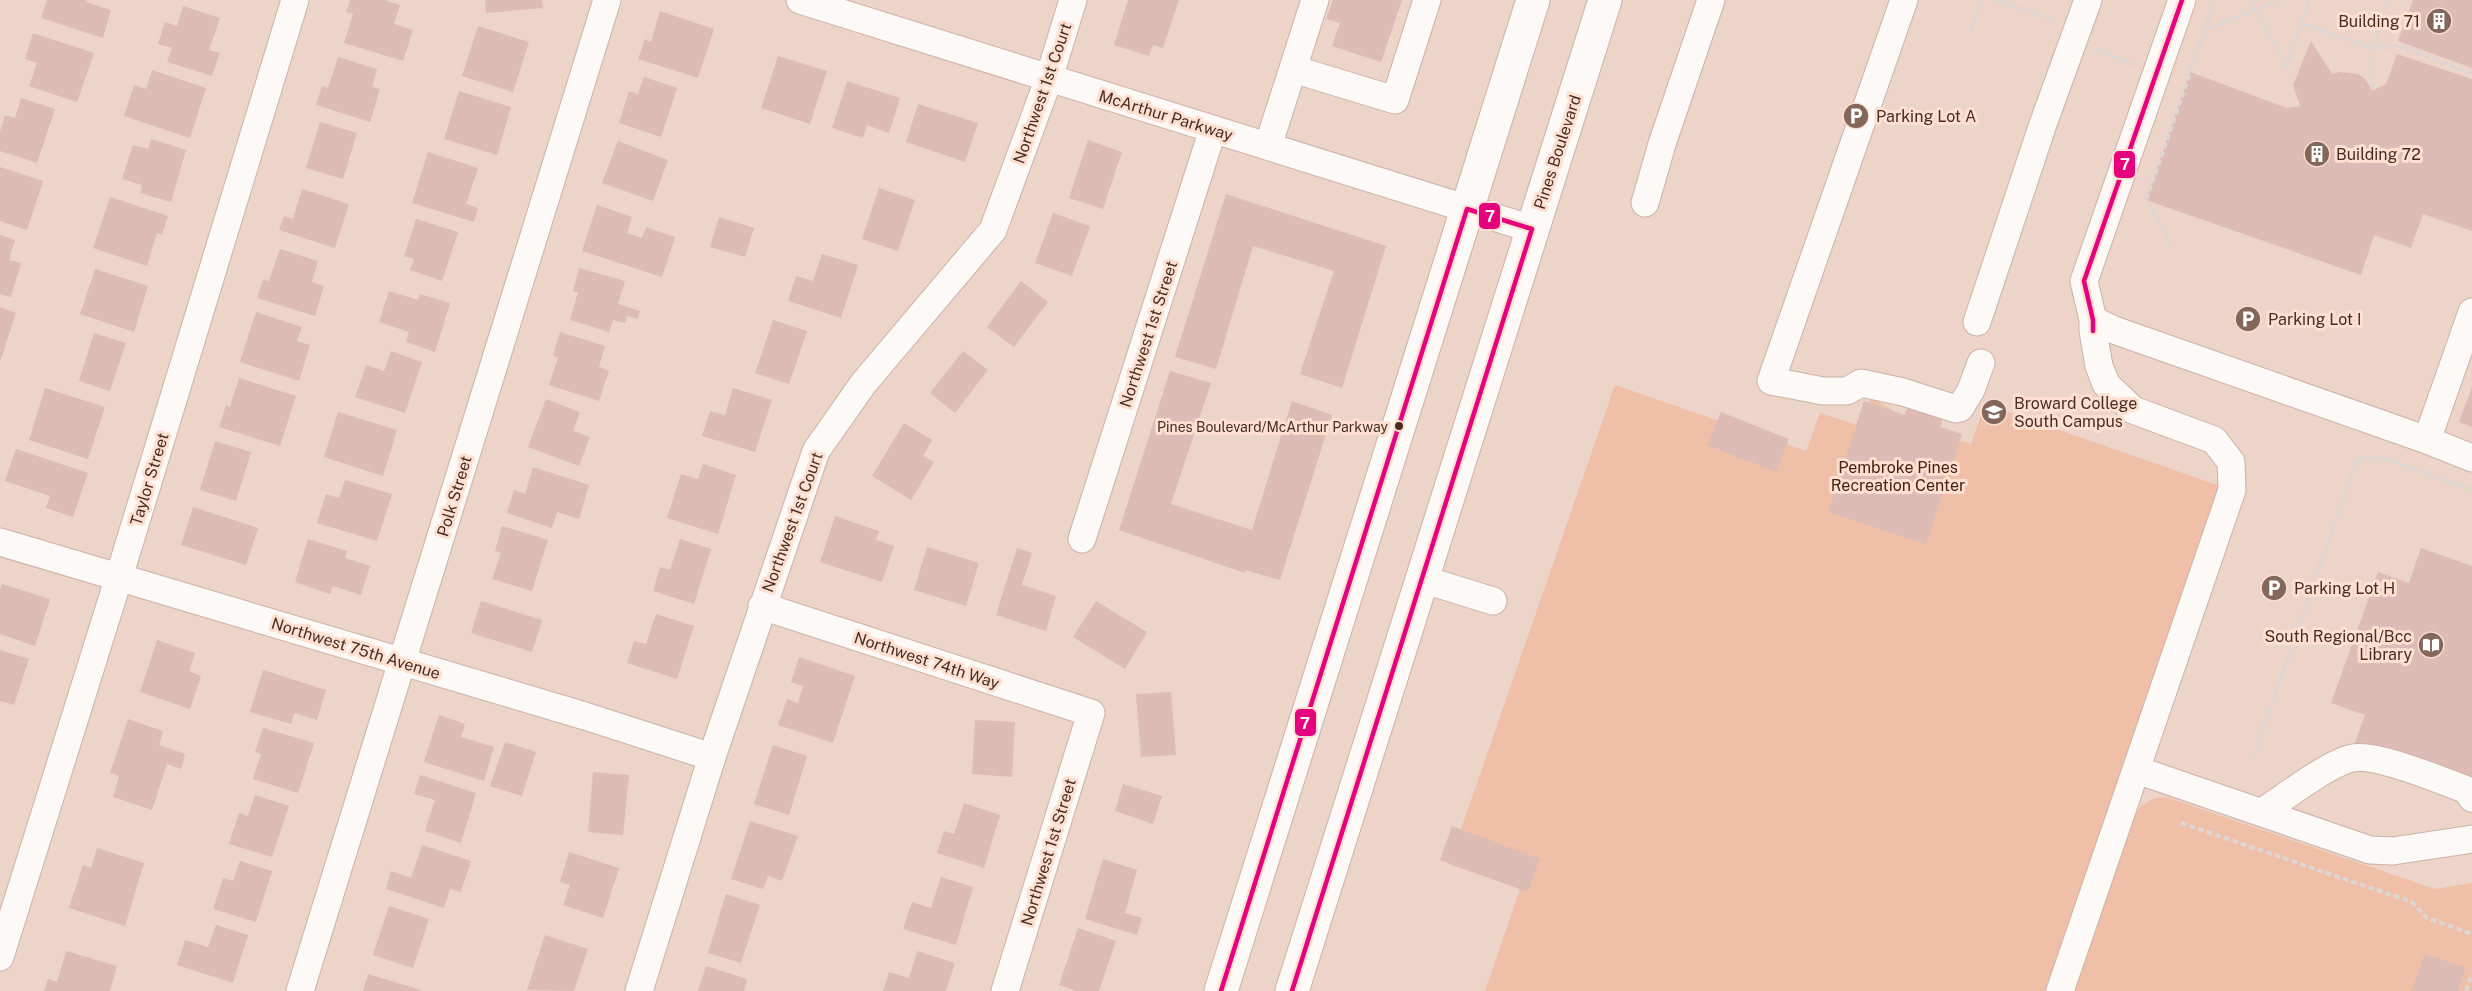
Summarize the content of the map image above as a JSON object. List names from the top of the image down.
{
  "streets": {
    "highway": ["Pines Boulevard"],
    "street": [
      "Northwest 1st Court",
      "McArthur Parkway",
      "Northwest 1st Street",
      "Taylor Street",
      "Polk Street",
      "Northwest 75th Avenue",
      "Northwest 74th Way"
    ]
  },
  "crossings": [
    ["Northwest 1st Court", "McArthur Parkway"],
    ["Northwest 1st Court", "Northwest 75th Avenue"],
    ["Northwest 1st Court", "Northwest 74th Way"],
    ["McArthur Parkway", "Pines Boulevard"],
    ["McArthur Parkway", "Northwest 1st Street"],
    ["Northwest 1st Street", "Northwest 74th Way"],
    ["Taylor Street", "Northwest 75th Avenue"],
    ["Polk Street", "Northwest 75th Avenue"]
  ],
  "parks": ["Pembroke Pines Recreation Center"],
  "places": {
    "building": ["Building 71", "Building 72"],
    "parking": ["Parking Lot A", "Parking Lot I", "Parking Lot H"],
    "school or university": ["Broward College South Campus"],
    "other": ["Pines Boulevard/McArthur Parkway"],
    "library": ["South Regional/Bcc Library"]
  },
  "lines": ["transit line 7"]
}
